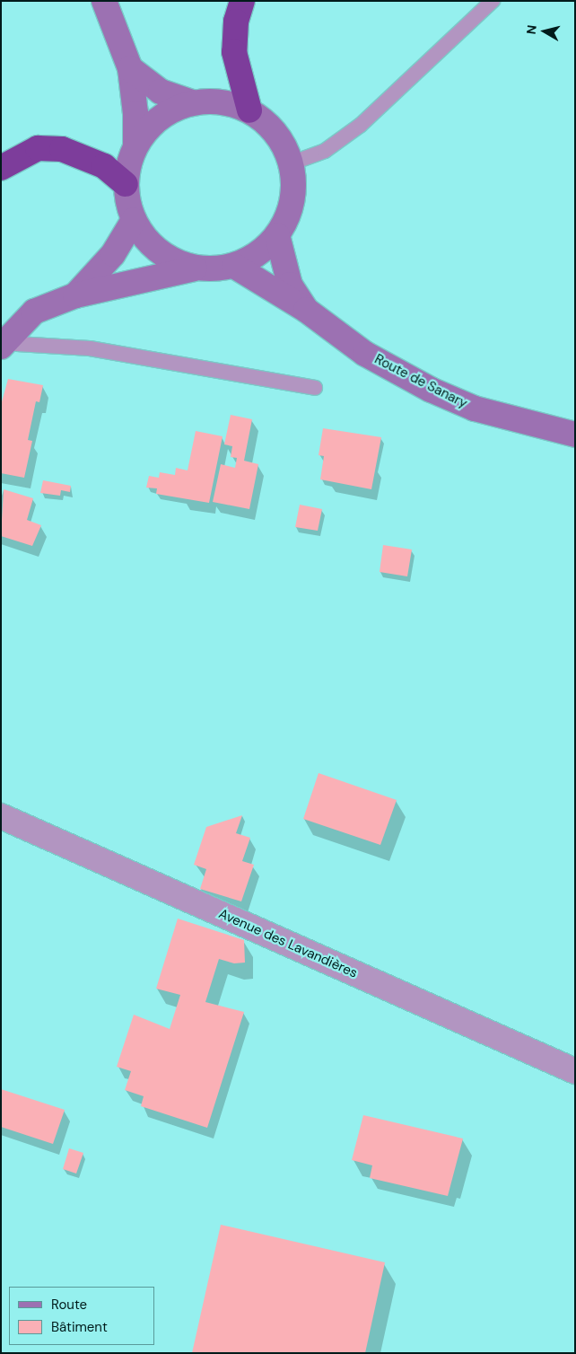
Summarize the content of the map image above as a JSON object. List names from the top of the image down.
{
  "streets": {
    "main road": ["Route de Sanary"],
    "street": ["Avenue des Lavandières"]
  },
  "legend": ["Route", "Bâtiment"],
  "north": "left"
}
